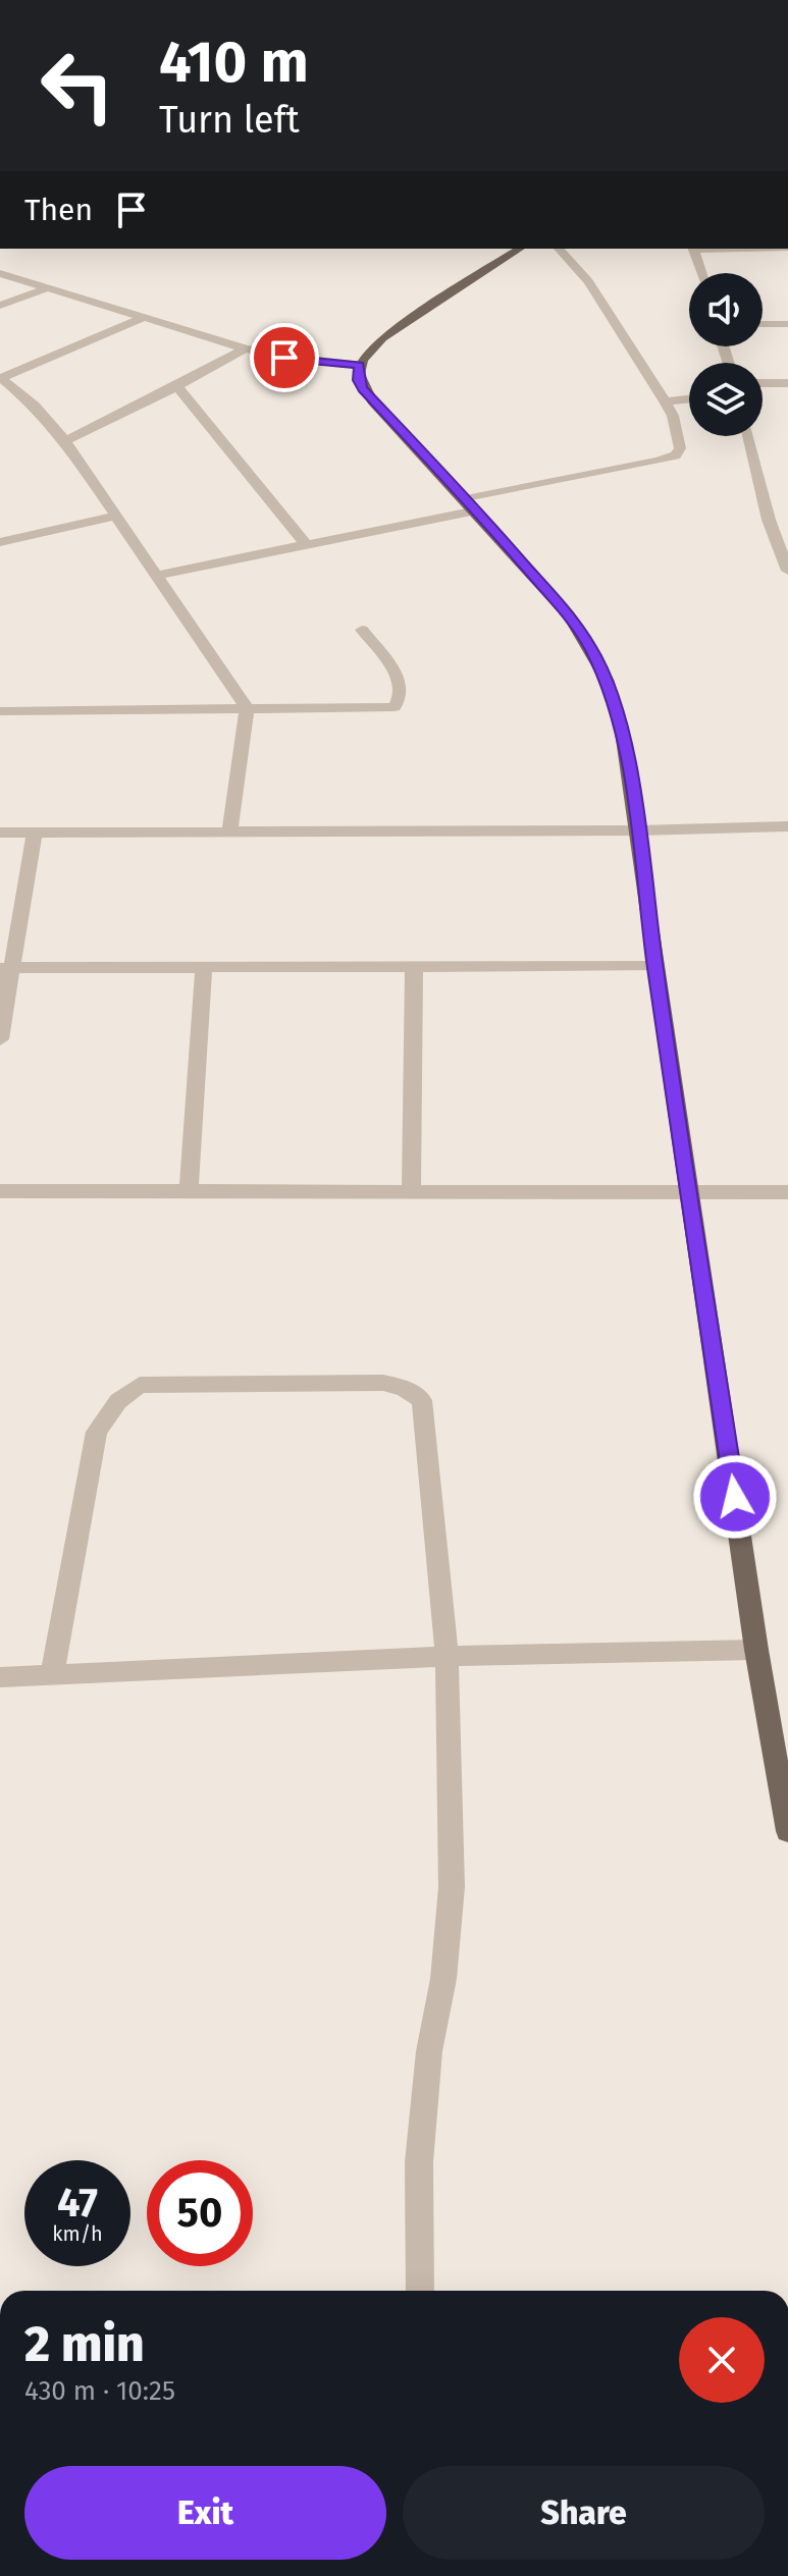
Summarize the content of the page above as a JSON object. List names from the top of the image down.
{
  "page": {
    "turn": ["410 m", "Turn left"],
    "then": "Then",
    "speed": "47 km/h",
    "limit": "50",
    "heading": ["2 min", "430 m · 10:25"],
    "buttons": ["Exit", "Share"]
  }
}
